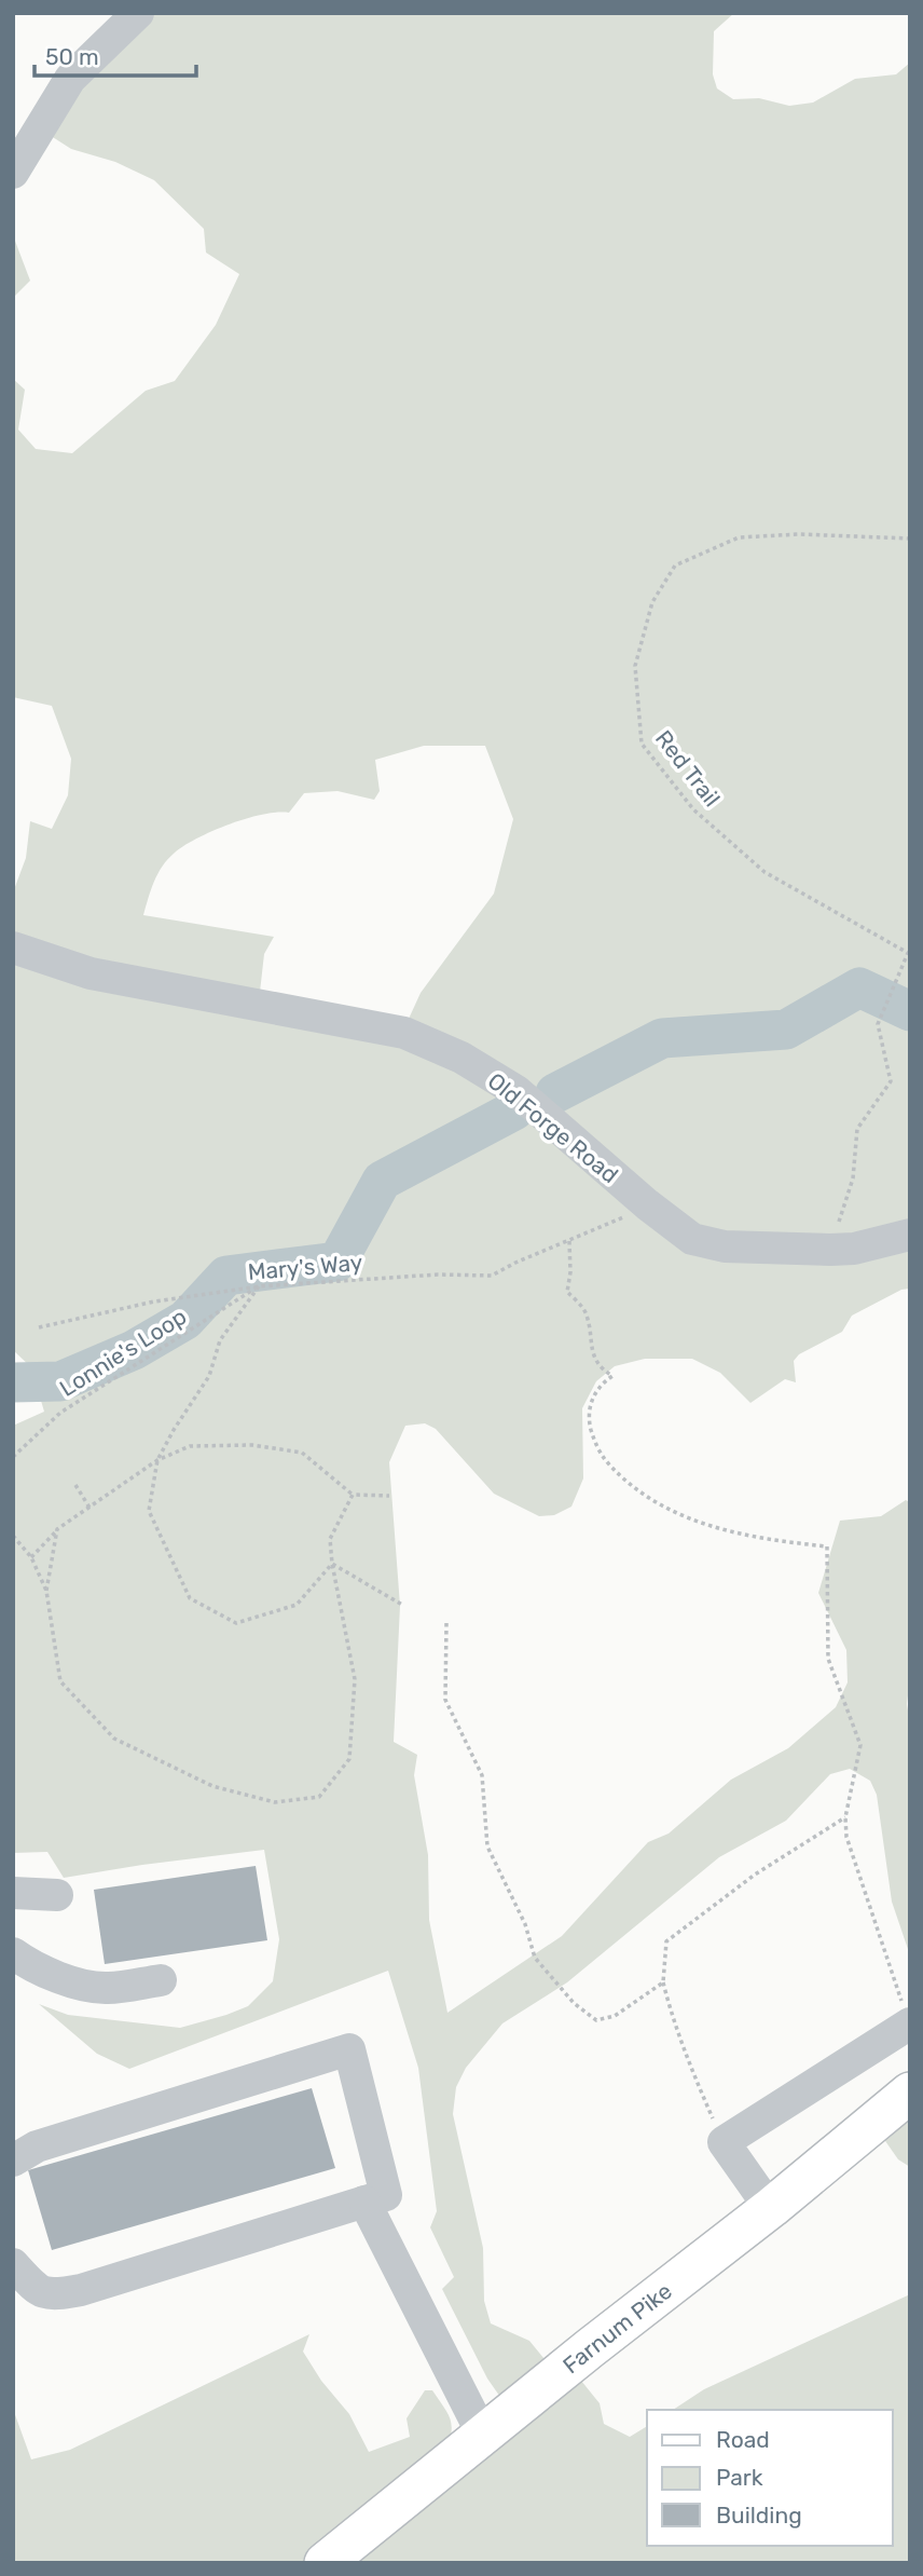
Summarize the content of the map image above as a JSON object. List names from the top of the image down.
{
  "streets": {
    "main road": ["Farnum Pike"],
    "street": ["Old Forge Road"],
    "path": ["Red Trail", "Mary's Way", "Lonnie's Loop"]
  },
  "crossings": [
    ["Red Trail", "Old Forge Road"],
    ["Old Forge Road", "Mary's Way"],
    ["Mary's Way", "Lonnie's Loop"]
  ],
  "legend": ["Road", "Park", "Building"],
  "scale_bar": "50 m"
}
